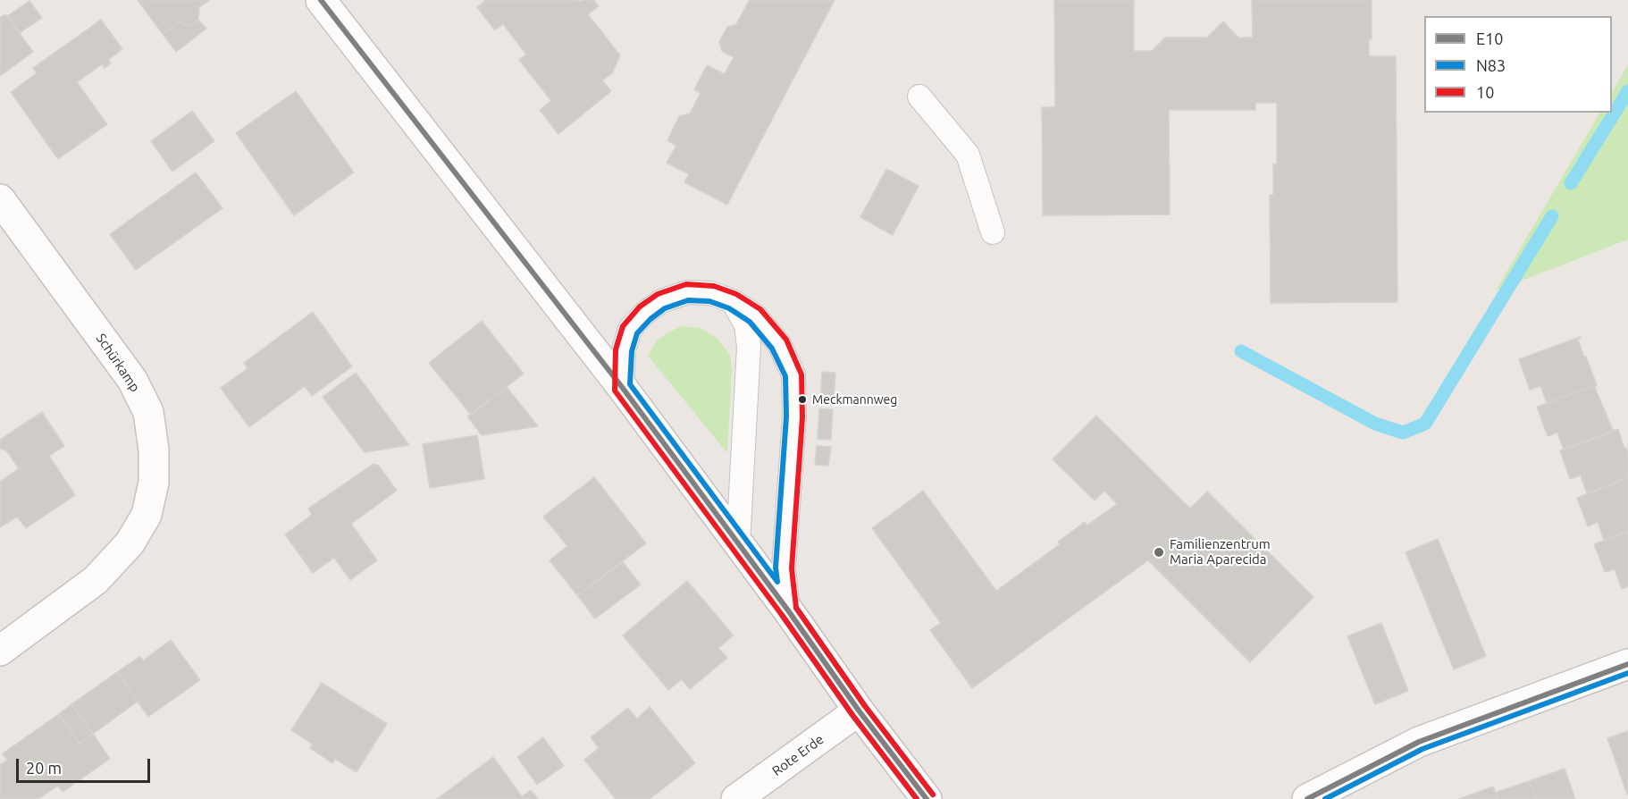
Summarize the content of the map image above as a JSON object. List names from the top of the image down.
{
  "streets": {
    "street": ["Schürkamp", "Rote Erde"]
  },
  "places": ["Meckmannweg", "Familienzentrum Maria Aparecida"],
  "lines": ["transit line E10", "transit line 10", "transit line N83"],
  "legend": ["E10", "N83", "10"],
  "scale_bar": "20 m"
}
